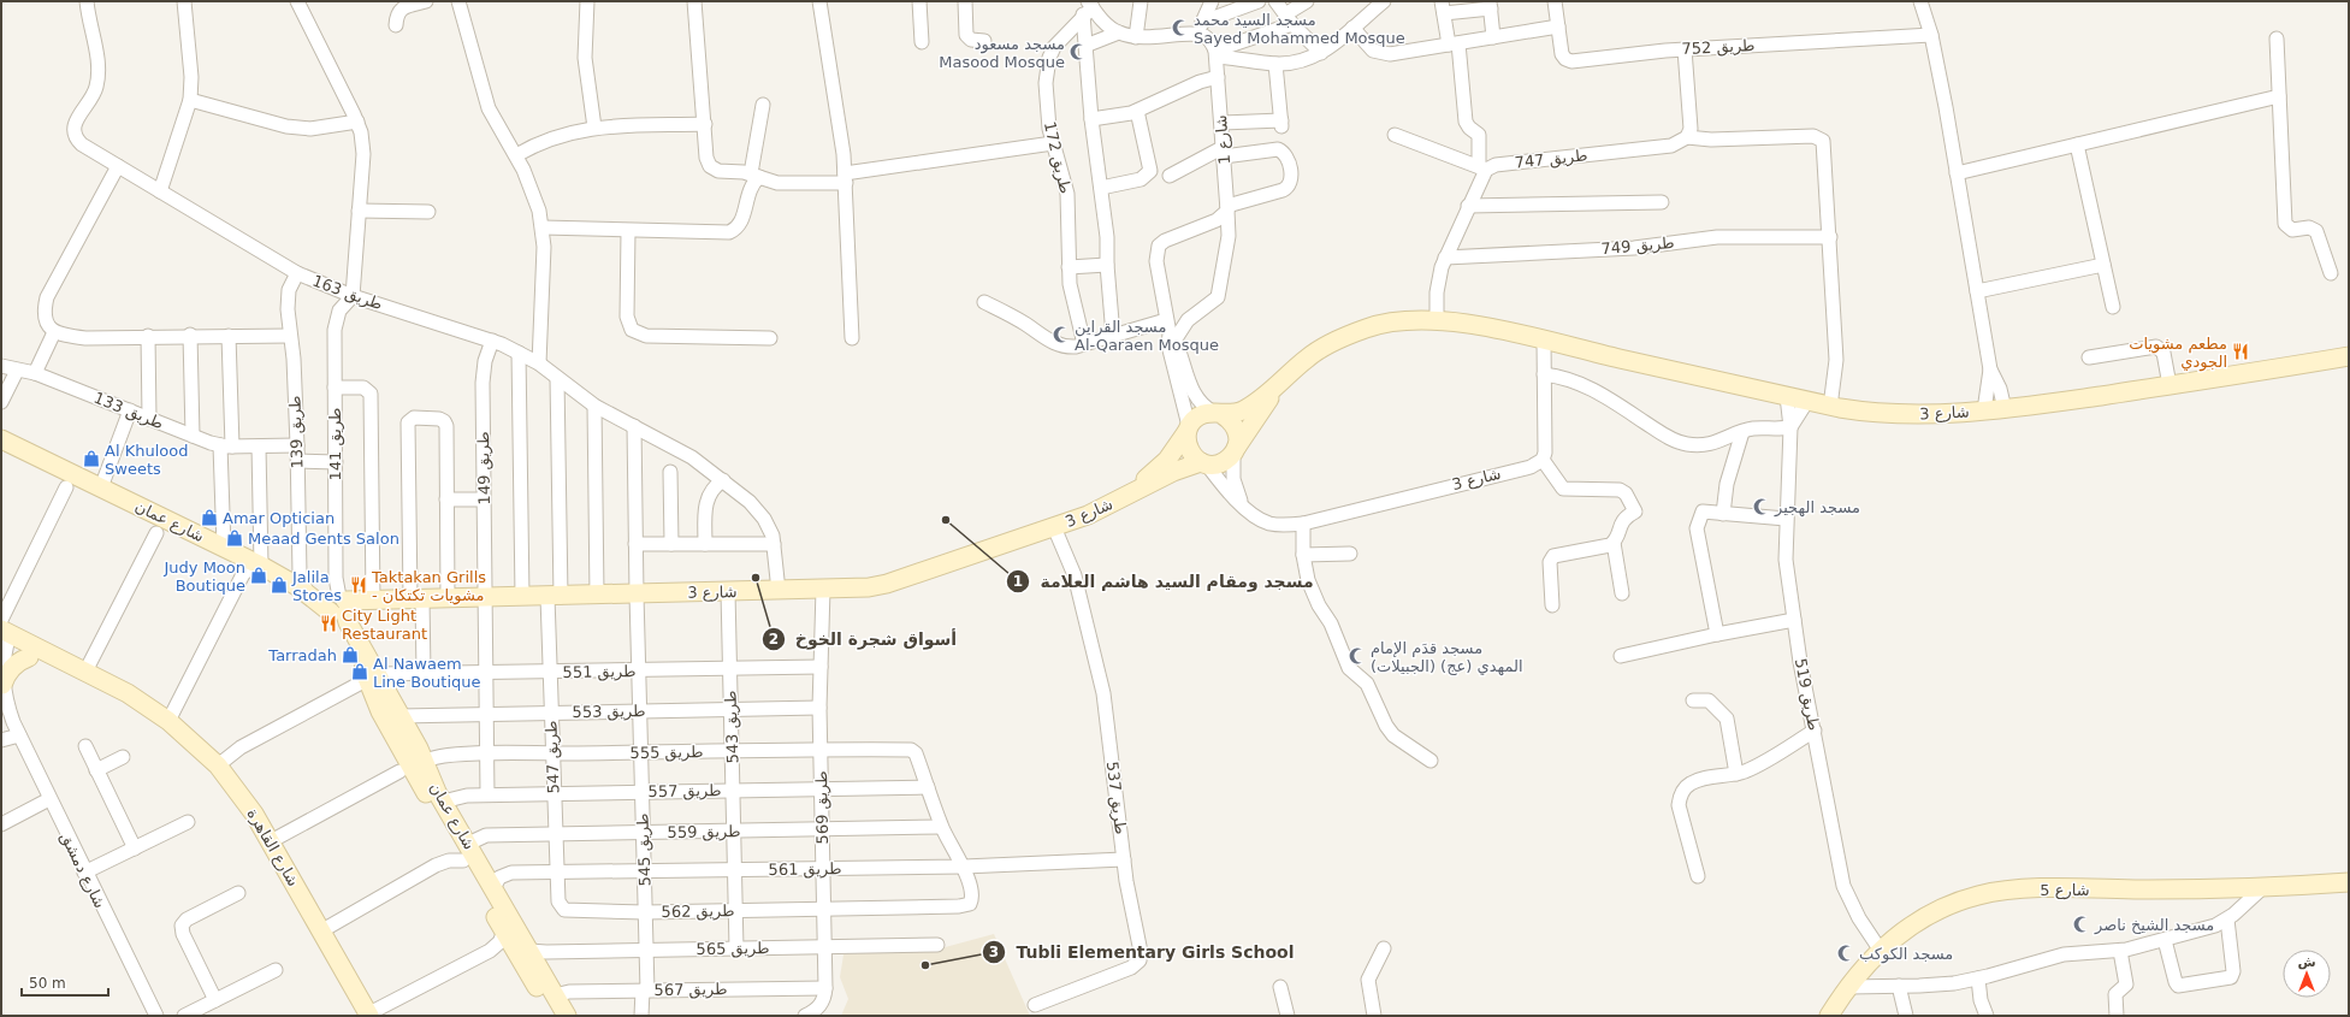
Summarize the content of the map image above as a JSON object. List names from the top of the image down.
{
  "streets": {
    "street": [
      "طريق 752",
      "شارع 1",
      "طريق 172",
      "طريق 747",
      "طريق 749",
      "طريق 163",
      "طريق 133",
      "شارع 3",
      "طريق 139",
      "طريق 141",
      "طريق 149",
      "شارع عمان",
      "طريق 551",
      "طريق 519",
      "طريق 553",
      "طريق 543",
      "طريق 555",
      "طريق 547",
      "طريق 557",
      "طريق 537",
      "طريق 569",
      "طريق 559",
      "شارع القاهرة",
      "طريق 545",
      "طريق 561",
      "شارع دمشق",
      "شارع 5",
      "طريق 562",
      "طريق 565",
      "طريق 567"
    ]
  },
  "crossings": [
    ["طريق 163", "شارع 3"],
    ["طريق 163", "طريق 139"],
    ["طريق 163", "طريق 141"],
    ["طريق 163", "طريق 149"],
    ["طريق 163", "طريق 547"],
    ["طريق 163", "طريق 545"],
    ["طريق 133", "طريق 139"],
    ["شارع 3", "طريق 141"],
    ["شارع 3", "طريق 149"],
    ["شارع 3", "شارع عمان"],
    ["شارع 3", "طريق 519"],
    ["شارع 3", "طريق 543"],
    ["شارع 3", "طريق 547"],
    ["شارع 3", "طريق 537"],
    ["شارع 3", "طريق 569"],
    ["شارع 3", "طريق 545"],
    ["طريق 139", "شارع عمان"],
    ["طريق 141", "شارع عمان"],
    ["طريق 149", "طريق 551"],
    ["طريق 149", "طريق 553"],
    ["طريق 149", "طريق 555"],
    ["طريق 149", "طريق 557"],
    ["شارع عمان", "طريق 551"],
    ["شارع عمان", "طريق 553"],
    ["شارع عمان", "طريق 555"],
    ["شارع عمان", "طريق 557"],
    ["شارع عمان", "طريق 559"],
    ["شارع عمان", "طريق 561"],
    ["شارع عمان", "طريق 565"],
    ["شارع عمان", "طريق 567"],
    ["طريق 551", "طريق 543"],
    ["طريق 551", "طريق 547"],
    ["طريق 551", "طريق 569"],
    ["طريق 551", "طريق 545"],
    ["طريق 519", "شارع 5"],
    ["طريق 553", "طريق 543"],
    ["طريق 553", "طريق 547"],
    ["طريق 553", "طريق 569"],
    ["طريق 553", "طريق 545"],
    ["طريق 543", "طريق 555"],
    ["طريق 543", "طريق 557"],
    ["طريق 543", "طريق 559"],
    ["طريق 543", "طريق 561"],
    ["طريق 543", "طريق 562"],
    ["طريق 543", "طريق 565"],
    ["طريق 555", "طريق 547"],
    ["طريق 555", "طريق 557"],
    ["طريق 555", "طريق 569"],
    ["طريق 555", "طريق 545"],
    ["طريق 547", "طريق 557"],
    ["طريق 547", "طريق 559"],
    ["طريق 547", "طريق 561"],
    ["طريق 547", "طريق 562"],
    ["طريق 557", "طريق 569"],
    ["طريق 557", "طريق 545"],
    ["طريق 537", "طريق 561"],
    ["طريق 569", "طريق 559"],
    ["طريق 569", "طريق 561"],
    ["طريق 569", "طريق 562"],
    ["طريق 569", "طريق 565"],
    ["طريق 569", "طريق 567"],
    ["طريق 559", "شارع القاهرة"],
    ["طريق 559", "طريق 545"],
    ["شارع القاهرة", "شارع دمشق"],
    ["طريق 545", "طريق 561"],
    ["طريق 545", "طريق 562"],
    ["طريق 545", "طريق 565"],
    ["طريق 545", "طريق 567"],
    ["طريق 561", "طريق 562"]
  ],
  "places": {
    "mosque": [
      "مسجد السيد محمد Sayed Mohammed Mosque",
      "مسجد مسعود Masood Mosque",
      "مسجد القراين Al-Qaraen Mosque",
      "مسجد الهجير",
      "مسجد قدَم الإمام المهدي (عج) (الجبيلات)",
      "مسجد الشيخ ناصر",
      "مسجد الكوكب"
    ],
    "restaurant": ["مطعم مشويات الجودي", "Taktakan Grills - مشويات تكتكان", "City Light Restaurant"],
    "shop": [
      "Al Khulood Sweets",
      "Amar Optician",
      "Meaad Gents Salon",
      "Judy Moon Boutique",
      "Jalila Stores",
      "Tarradah",
      "Al Nawaem Line Boutique"
    ],
    "other": ["مسجد ومقام السيد هاشم العلامة", "أسواق شجرة الخوخ", "Tubli Elementary Girls School"]
  },
  "scale_bar": "50 m",
  "north": "top"
}
